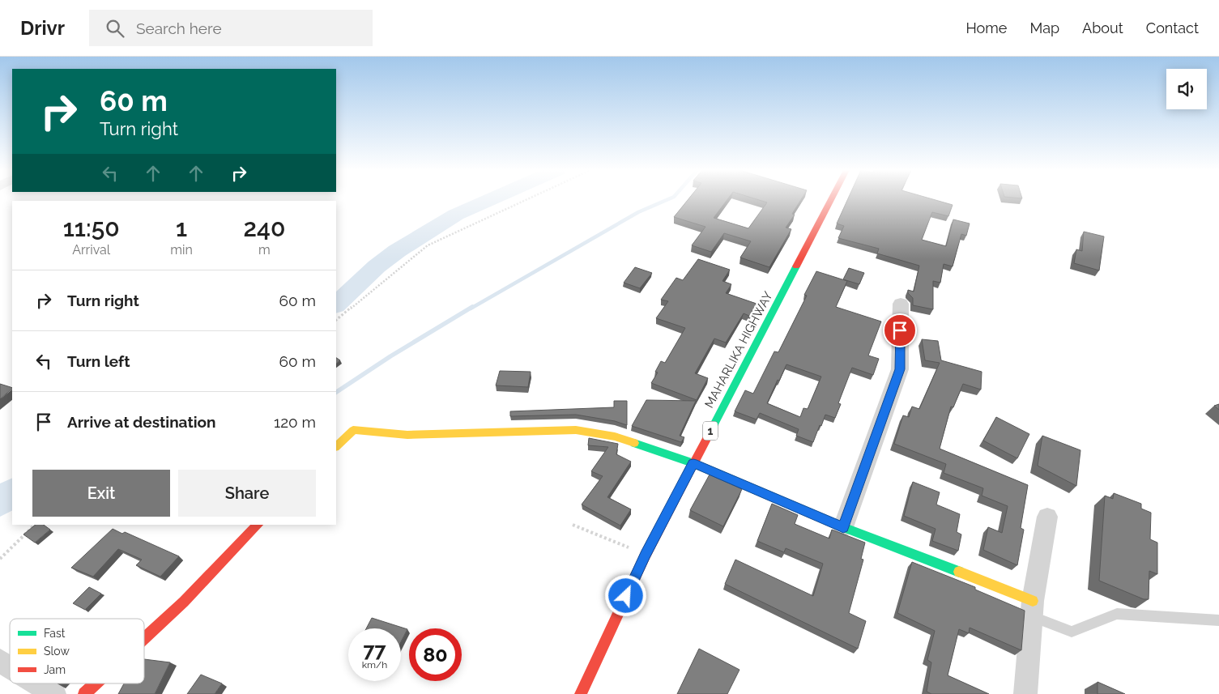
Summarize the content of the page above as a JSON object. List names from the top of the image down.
{
  "streets": {
    "main road": ["MAHARLIKA HIGHWAY", "1"]
  },
  "legend": ["Fast", "Slow", "Jam"],
  "page": {
    "header": "Drivr",
    "search": "Search here",
    "nav": [
      "Home",
      "Map",
      "About",
      "Contact"
    ],
    "turn": ["60 m", "Turn right"],
    "eta": [
      "11:50",
      "Arrival",
      "1",
      "min",
      "240",
      "m"
    ],
    "list": [
      {
        "name": "Turn right",
        "value": "60 m"
      },
      {
        "name": "Turn left",
        "value": "60 m"
      },
      {
        "name": "Arrive at destination",
        "value": "120 m"
      }
    ],
    "buttons": ["Exit", "Share"],
    "speed": "77 km/h",
    "limit": "80"
  }
}
